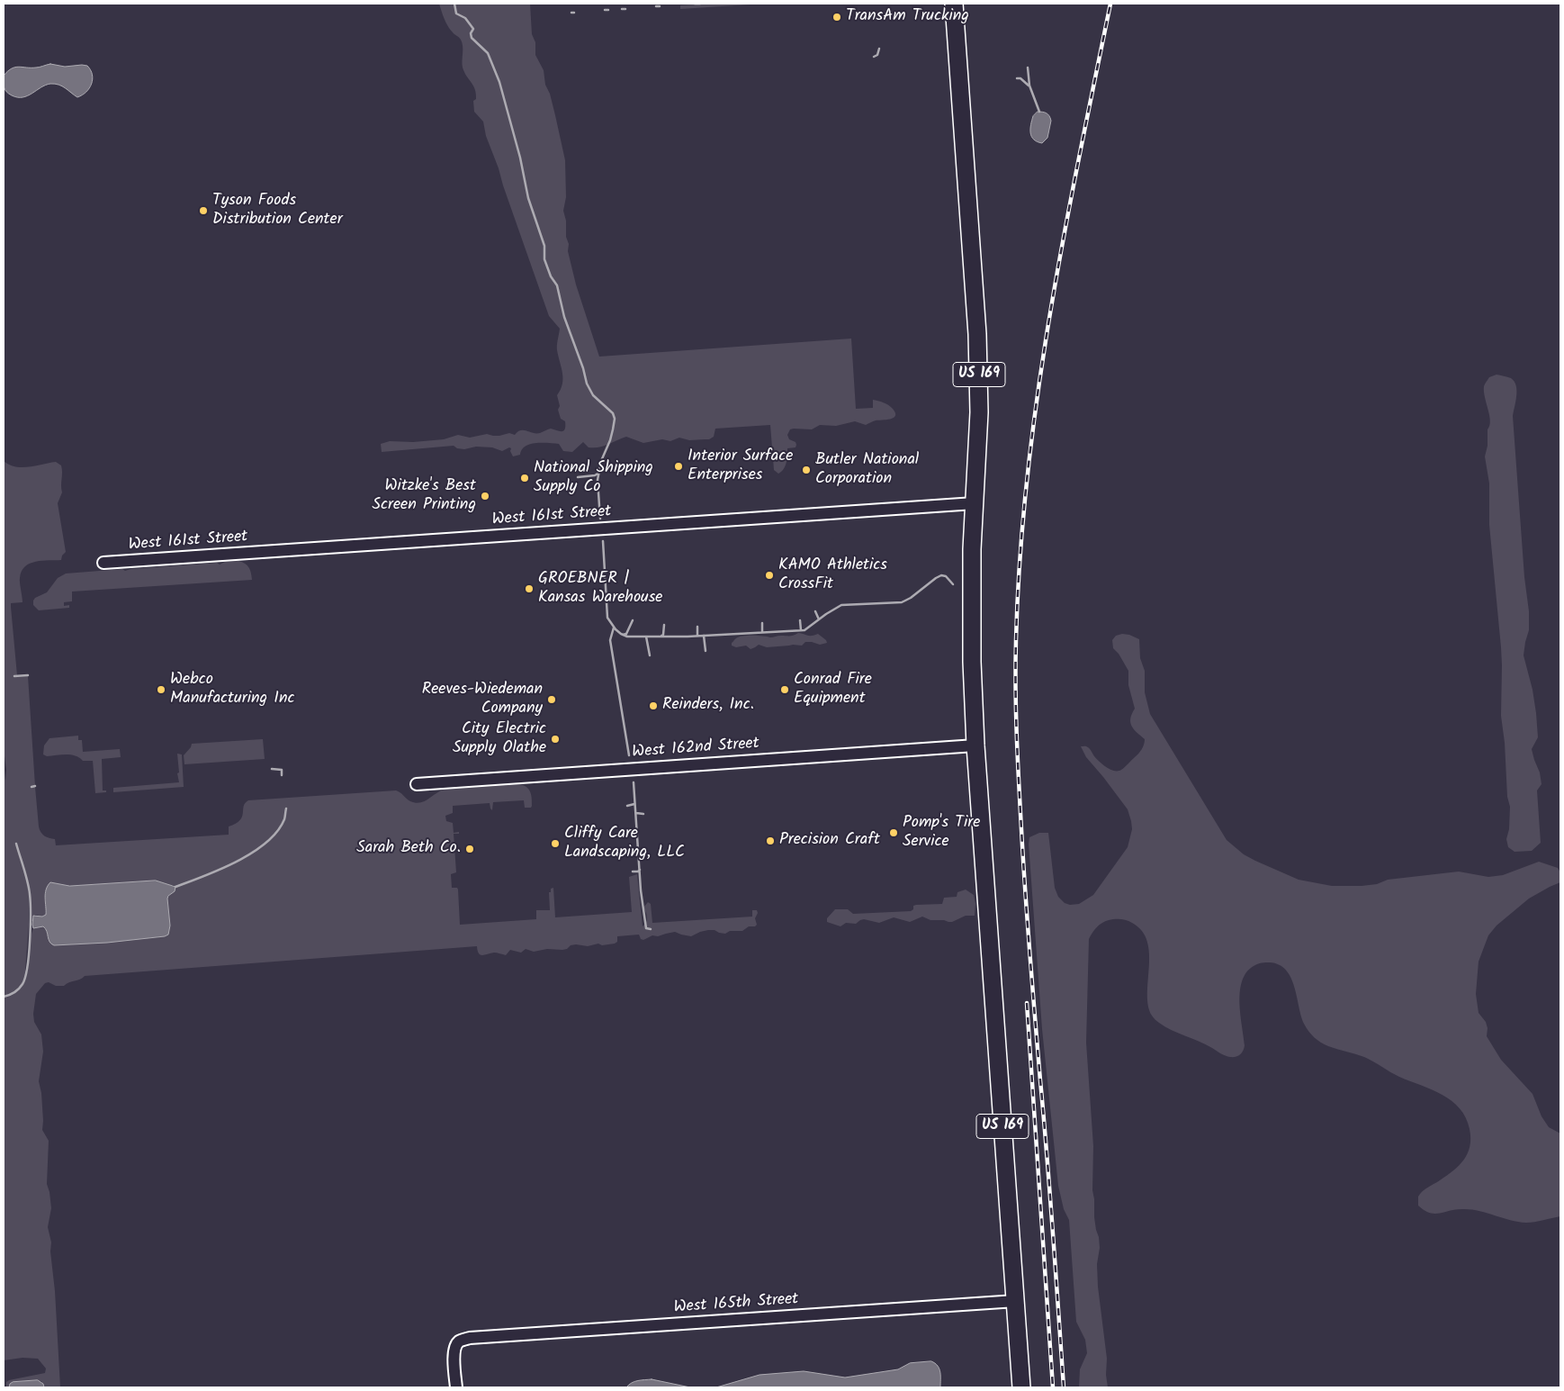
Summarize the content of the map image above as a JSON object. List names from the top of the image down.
{
  "streets": {
    "highway": ["US 169"],
    "street": ["West 161st Street", "West 162nd Street", "West 165th Street"]
  },
  "crossings": [
    ["US 169", "West 161st Street"],
    ["US 169", "West 162nd Street"],
    ["US 169", "West 165th Street"]
  ],
  "places": [
    "TransAm Trucking",
    "Tyson Foods Distribution Center",
    "Interior Surface Enterprises",
    "Butler National Corporation",
    "National Shipping Supply Co",
    "Witzke's Best Screen Printing",
    "KAMO Athletics CrossFit",
    "GROEBNER | Kansas Warehouse",
    "Webco Manufacturing Inc",
    "Conrad Fire Equipment",
    "Reeves-Wiedeman Company",
    "Reinders, Inc.",
    "City Electric Supply Olathe",
    "Pomp's Tire Service",
    "Precision Craft",
    "Cliffy Care Landscaping, LLC",
    "Sarah Beth Co."
  ]
}
